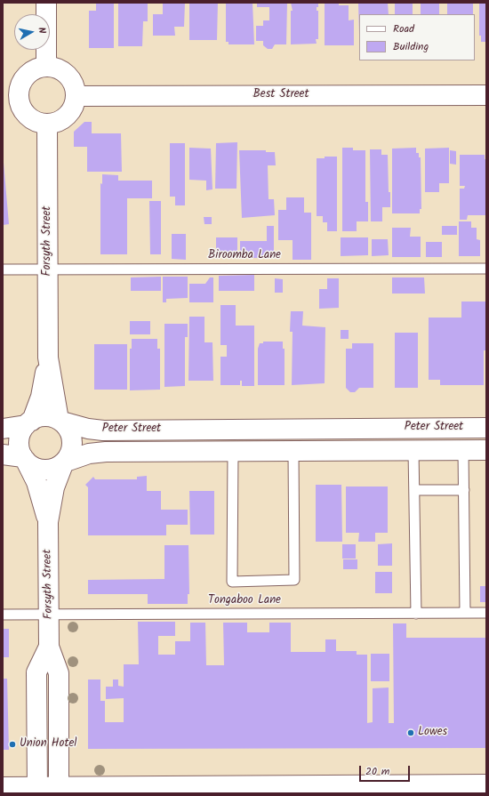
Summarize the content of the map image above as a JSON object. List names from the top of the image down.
{
  "streets": {
    "street": ["Best Street", "Forsyth Street", "Peter Street"],
    "lane": ["Biroomba Lane", "Tongaboo Lane"]
  },
  "crossings": [
    ["Best Street", "Forsyth Street"],
    ["Forsyth Street", "Biroomba Lane"],
    ["Forsyth Street", "Peter Street"],
    ["Forsyth Street", "Tongaboo Lane"]
  ],
  "places": ["Lowes", "Union Hotel"],
  "legend": ["Road", "Building"],
  "scale_bar": "20 m",
  "north": "right"
}
